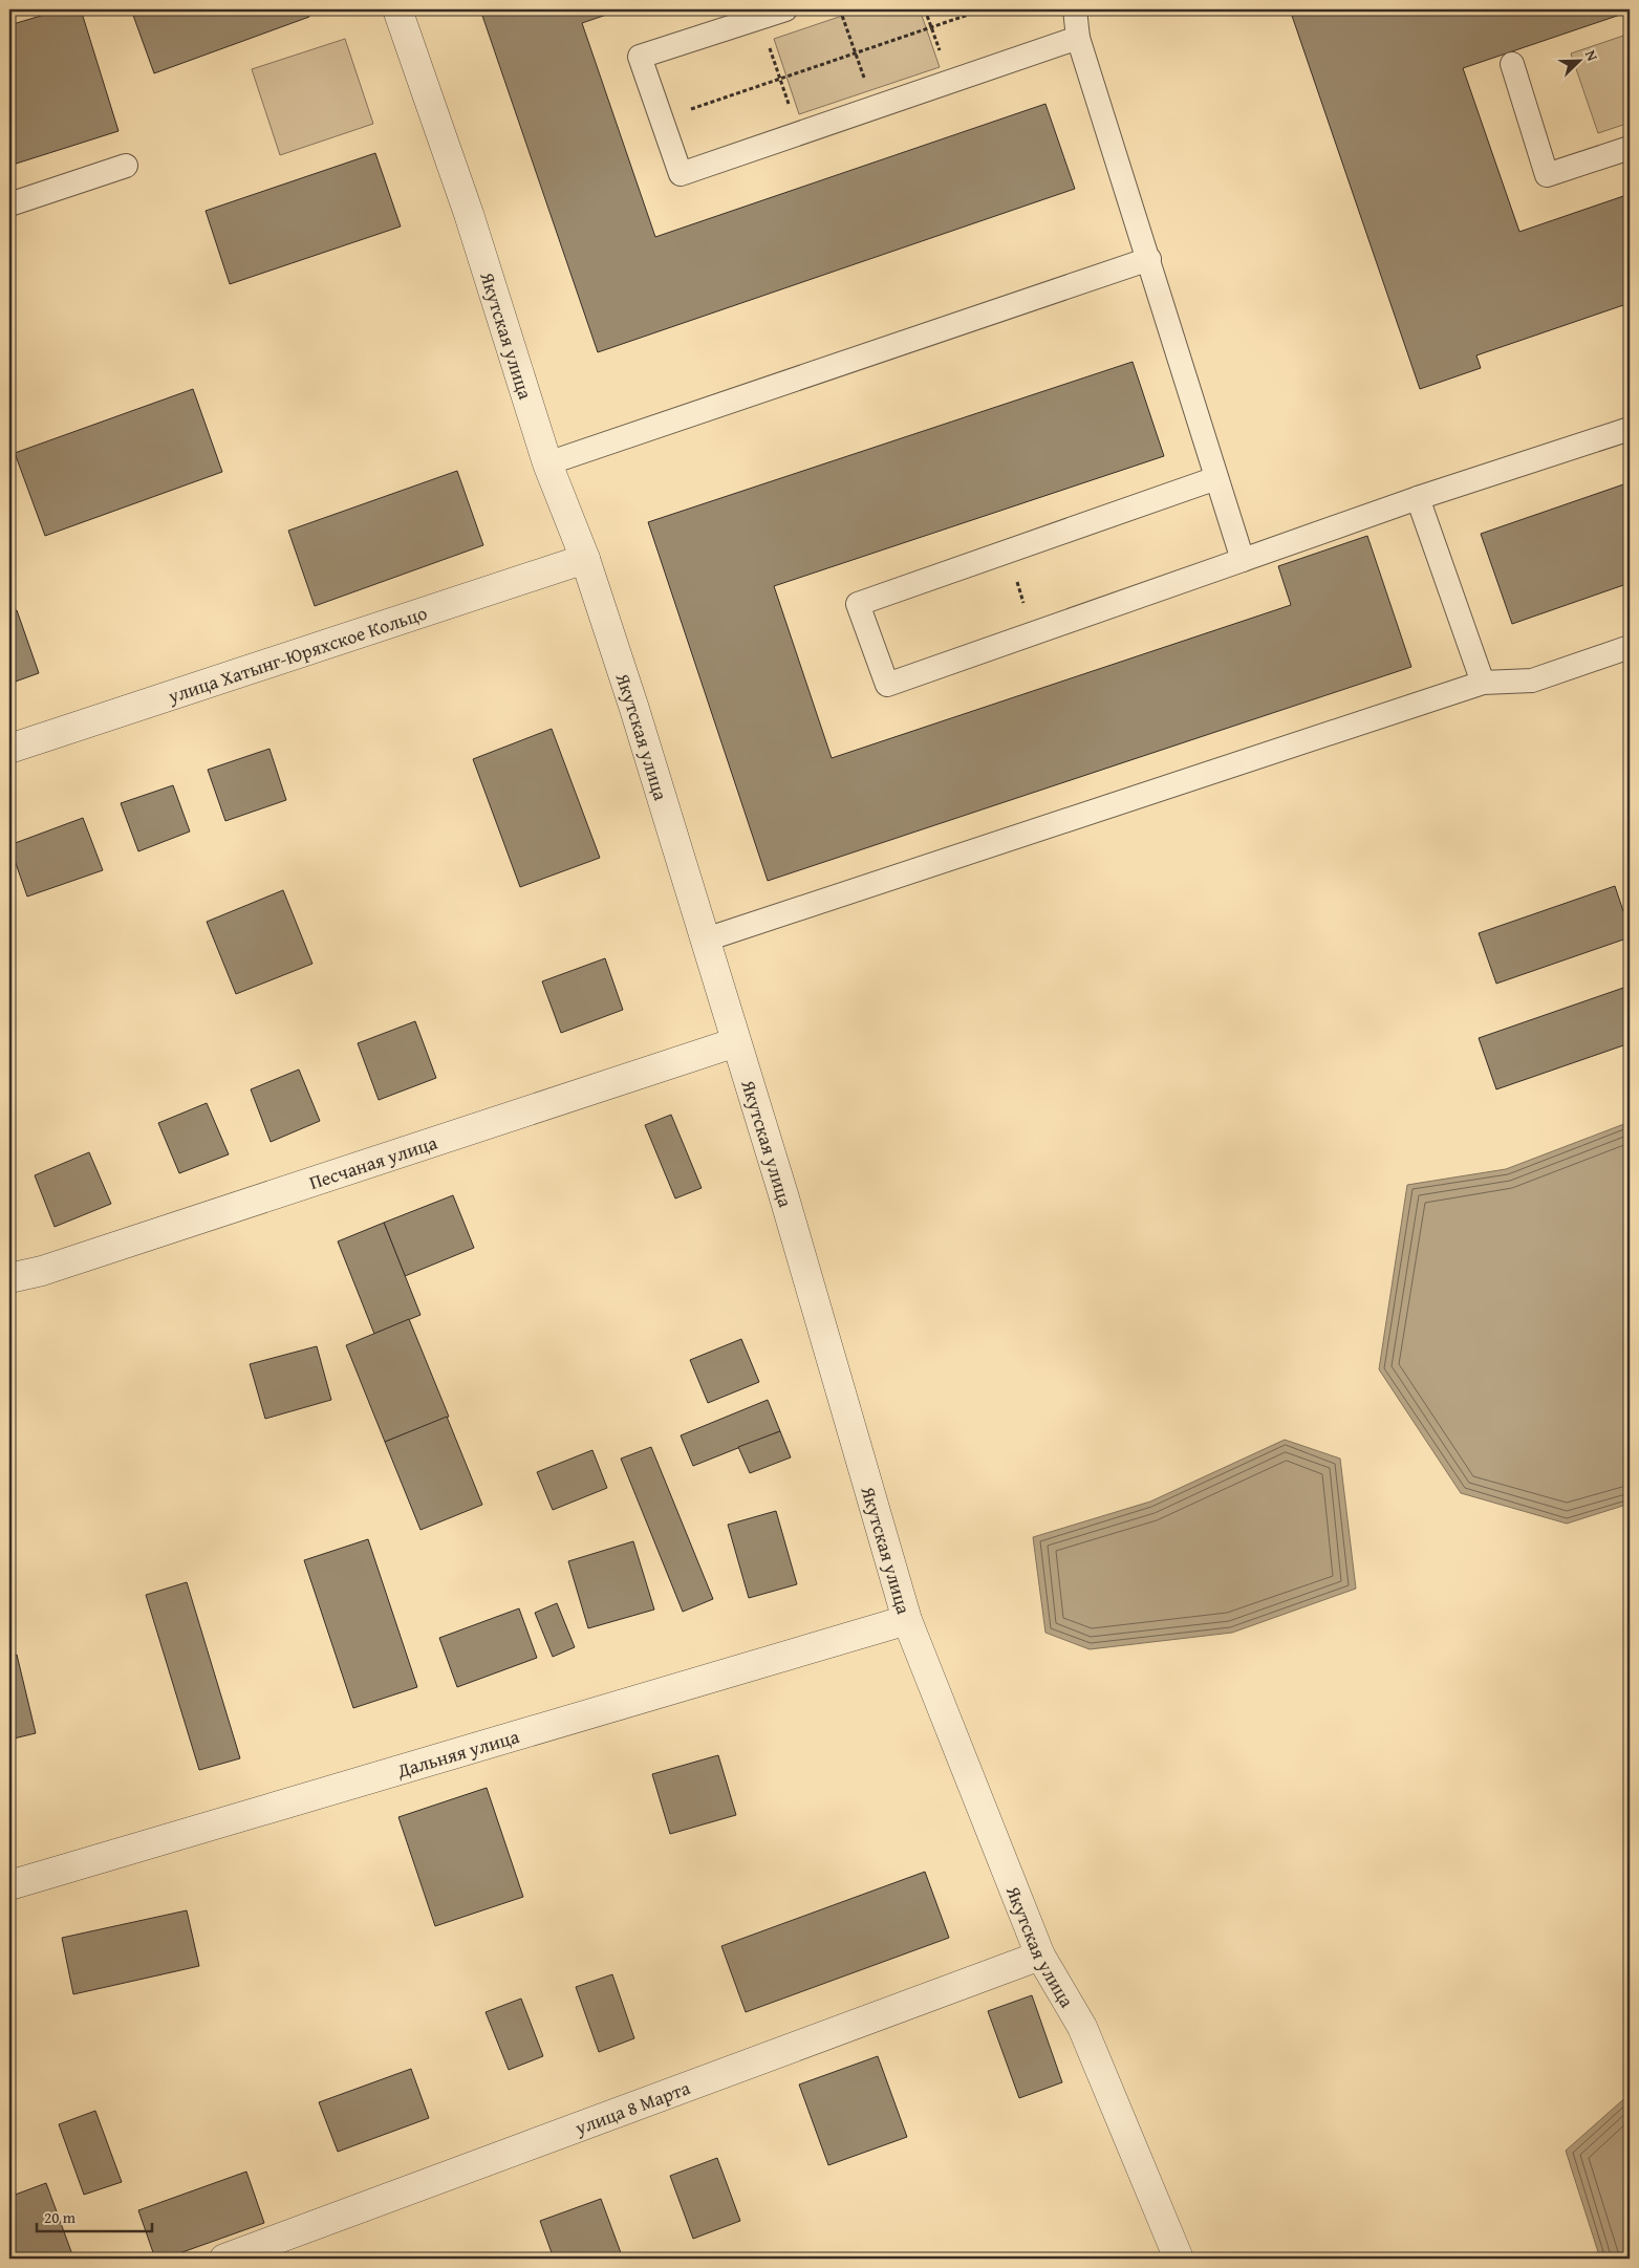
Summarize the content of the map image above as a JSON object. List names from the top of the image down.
{
  "streets": {
    "street": [
      "Якутская улица",
      "улица Хатынг-Юряхское Кольцо",
      "Песчаная улица",
      "Дальняя улица",
      "улица 8 Марта"
    ]
  },
  "crossings": [
    ["Якутская улица", "улица Хатынг-Юряхское Кольцо"],
    ["Якутская улица", "Песчаная улица"],
    ["Якутская улица", "Дальняя улица"],
    ["Якутская улица", "улица 8 Марта"]
  ],
  "scale_bar": "20 m",
  "north": "top right"
}
